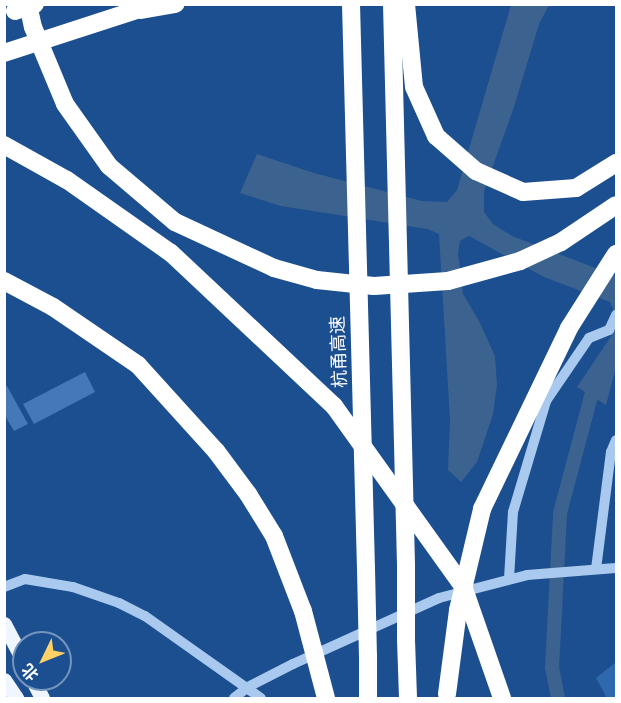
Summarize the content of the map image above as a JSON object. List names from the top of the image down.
{
  "streets": {
    "highway": ["杭甬高速"]
  },
  "north": "bottom left"
}
